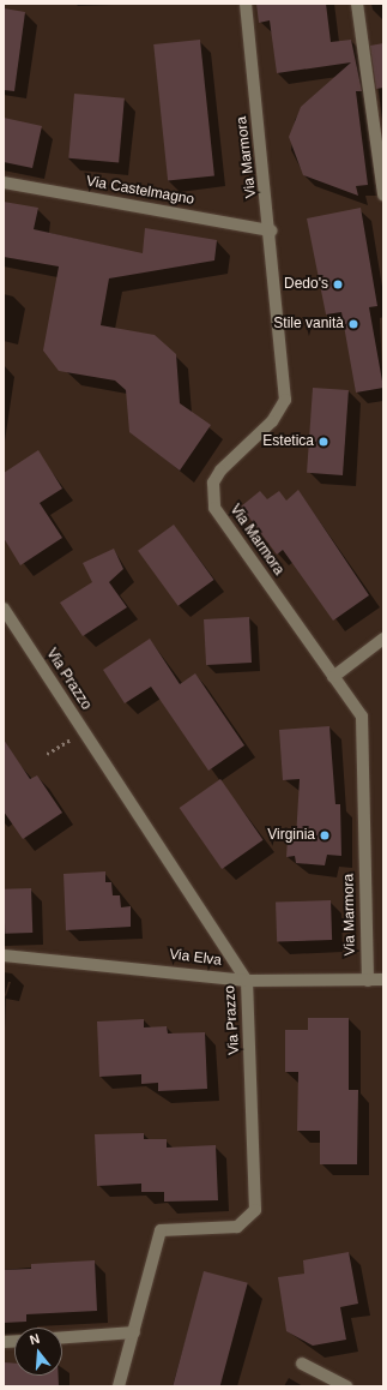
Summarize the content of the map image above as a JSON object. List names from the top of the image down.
{
  "streets": {
    "street": [
      "Via Marmora",
      "Via Castelmagno",
      "Via Prazzo",
      "Via Elva"
    ]
  },
  "crossings": [
    ["Via Marmora", "Via Castelmagno"],
    ["Via Marmora", "Via Elva"],
    ["Via Prazzo", "Via Elva"]
  ],
  "places": [
    "Dedo's",
    "Stile vanità",
    "Estetica",
    "Virginia"
  ],
  "north": "top"
}
